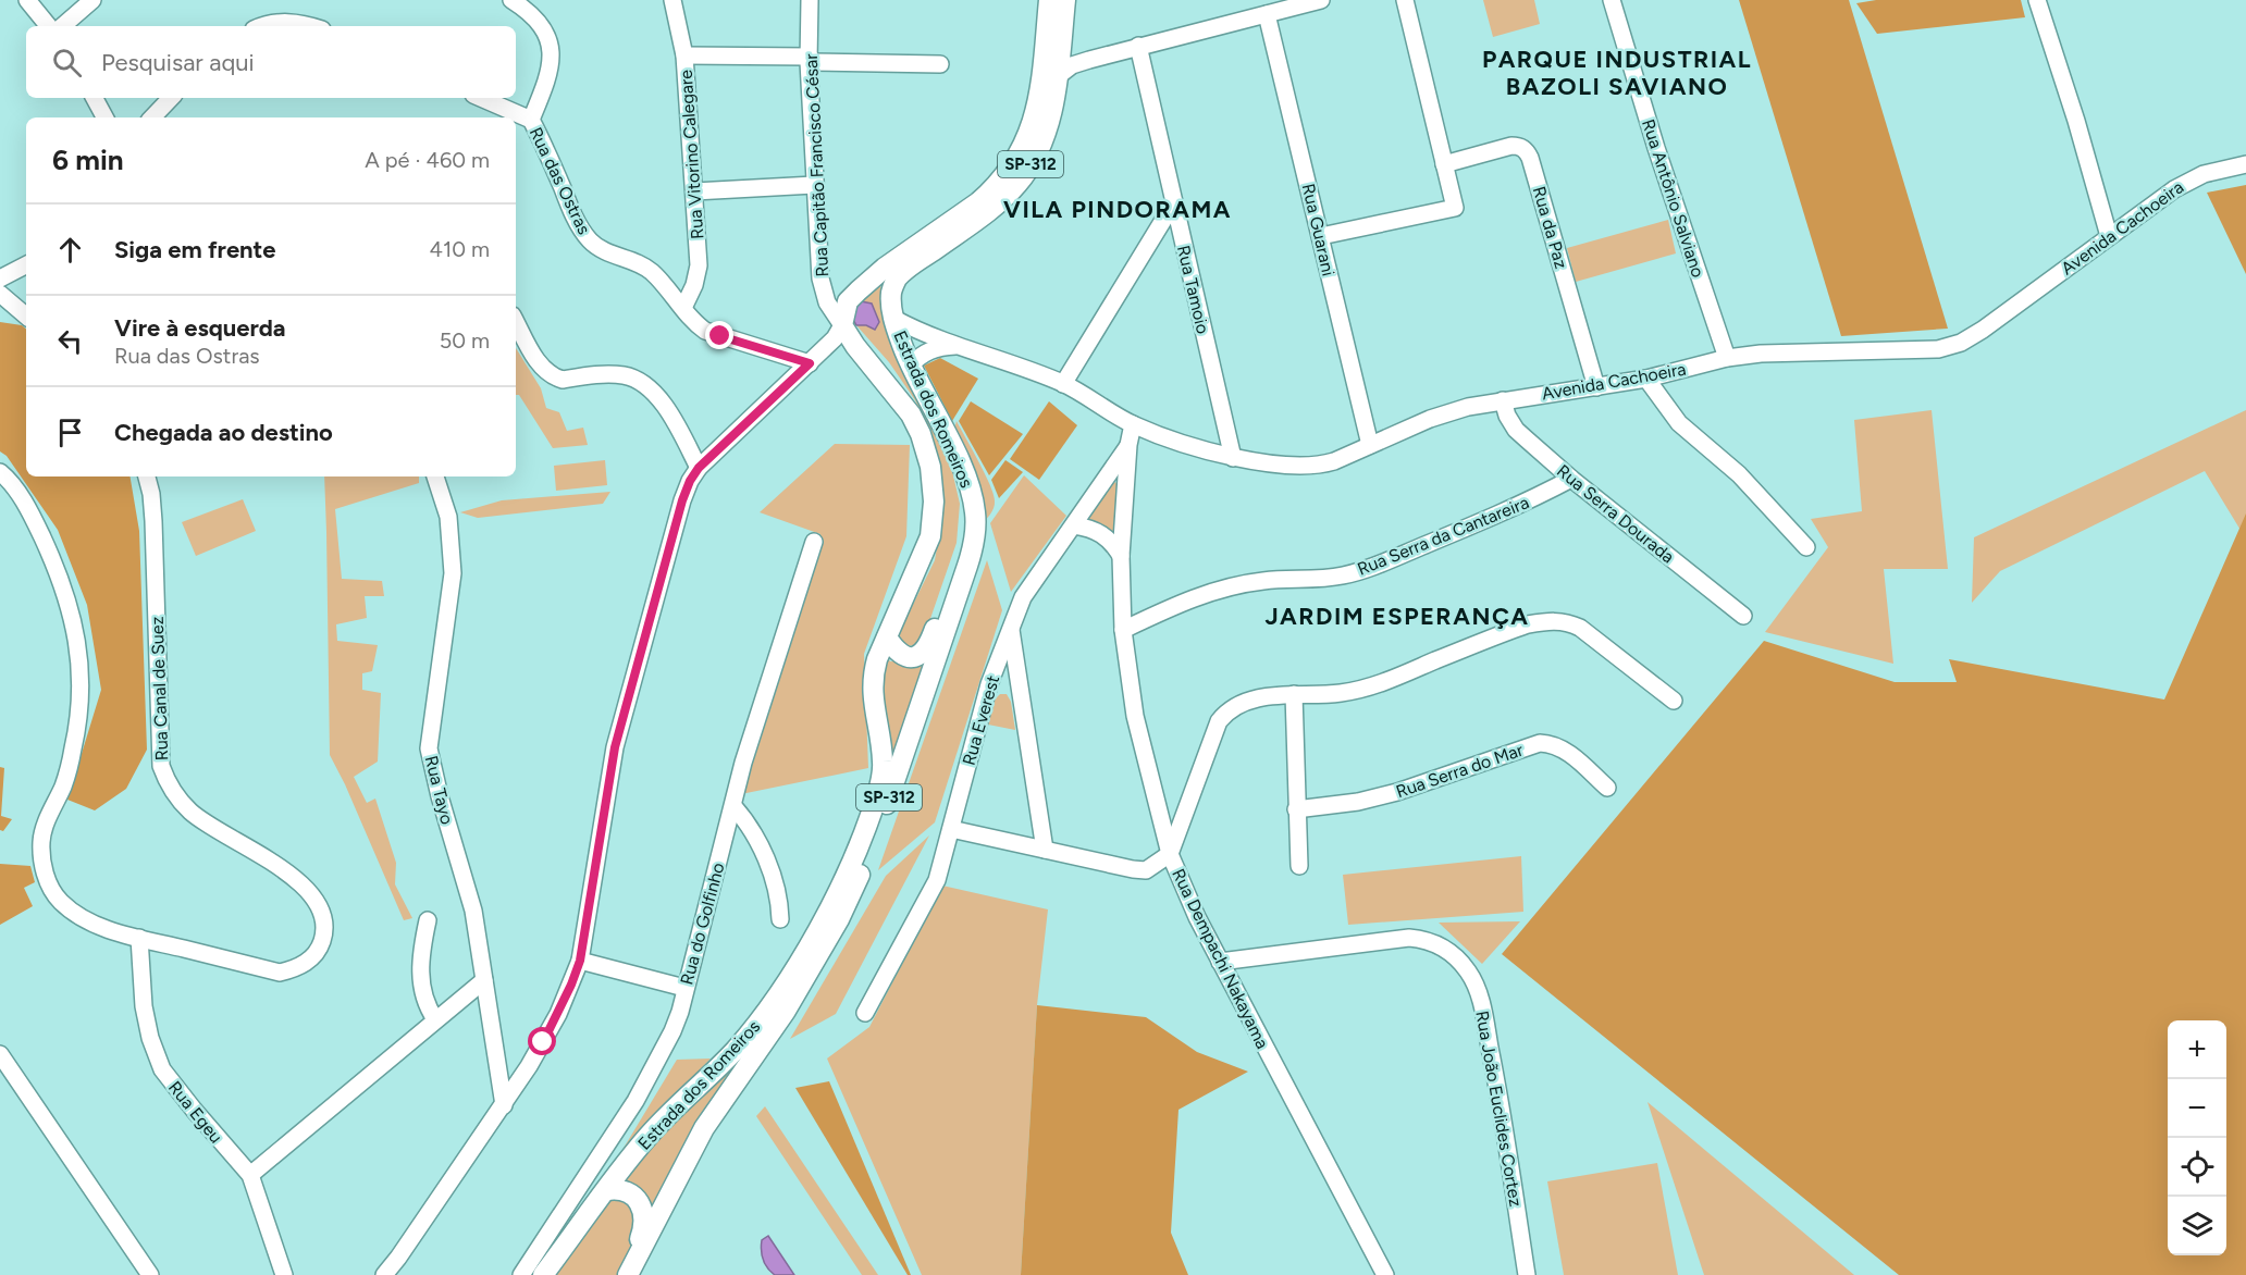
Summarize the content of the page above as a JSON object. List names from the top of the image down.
{
  "streets": {
    "main road": ["SP-312", "Estrada dos Romeiros"],
    "street": [
      "Rua Vitorino Calegare",
      "Rua Capitão Francisco César",
      "Rua das Ostras",
      "Rua Antônio Salviano",
      "Rua da Paz",
      "Avenida Cachoeira",
      "Rua Guarani",
      "Rua Tamoio",
      "Rua Serra Dourada",
      "Rua Serra da Cantareira",
      "Rua Canal de Suez",
      "Rua Everest",
      "Rua Serra do Mar",
      "Rua Tayo",
      "Rua do Golfinho",
      "Rua Dempachi Nakayama",
      "Rua João Euclides Cortez",
      "Rua Egeu"
    ]
  },
  "crossings": [
    ["Rua Vitorino Calegare", "Rua das Ostras"],
    ["SP-312", "Rua Capitão Francisco César"],
    ["SP-312", "Estrada dos Romeiros"],
    ["Rua Capitão Francisco César", "Estrada dos Romeiros"],
    ["Rua Antônio Salviano", "Avenida Cachoeira"],
    ["Rua da Paz", "Avenida Cachoeira"],
    ["Avenida Cachoeira", "Rua Guarani"],
    ["Avenida Cachoeira", "Rua Tamoio"],
    ["Avenida Cachoeira", "Estrada dos Romeiros"],
    ["Avenida Cachoeira", "Rua Serra Dourada"],
    ["Avenida Cachoeira", "Rua Dempachi Nakayama"],
    ["Rua Serra Dourada", "Rua Serra da Cantareira"],
    ["Rua Serra da Cantareira", "Rua Dempachi Nakayama"],
    ["Rua Canal de Suez", "Rua Egeu"],
    ["Rua Everest", "Rua Dempachi Nakayama"],
    ["Rua Dempachi Nakayama", "Rua João Euclides Cortez"]
  ],
  "districts": ["PARQUE INDUSTRIAL BAZOLI SAVIANO", "VILA PINDORAMA", "JARDIM ESPERANÇA"],
  "page": {
    "search": "Pesquisar aqui",
    "heading": ["6 min", "A pé · 460 m"],
    "list": [
      ["Siga em frente", "410 m"],
      ["Vire à esquerda", "Rua das Ostras", "50 m"],
      "Chegada ao destino"
    ],
    "map_buttons": ["+", "−"]
  }
}
